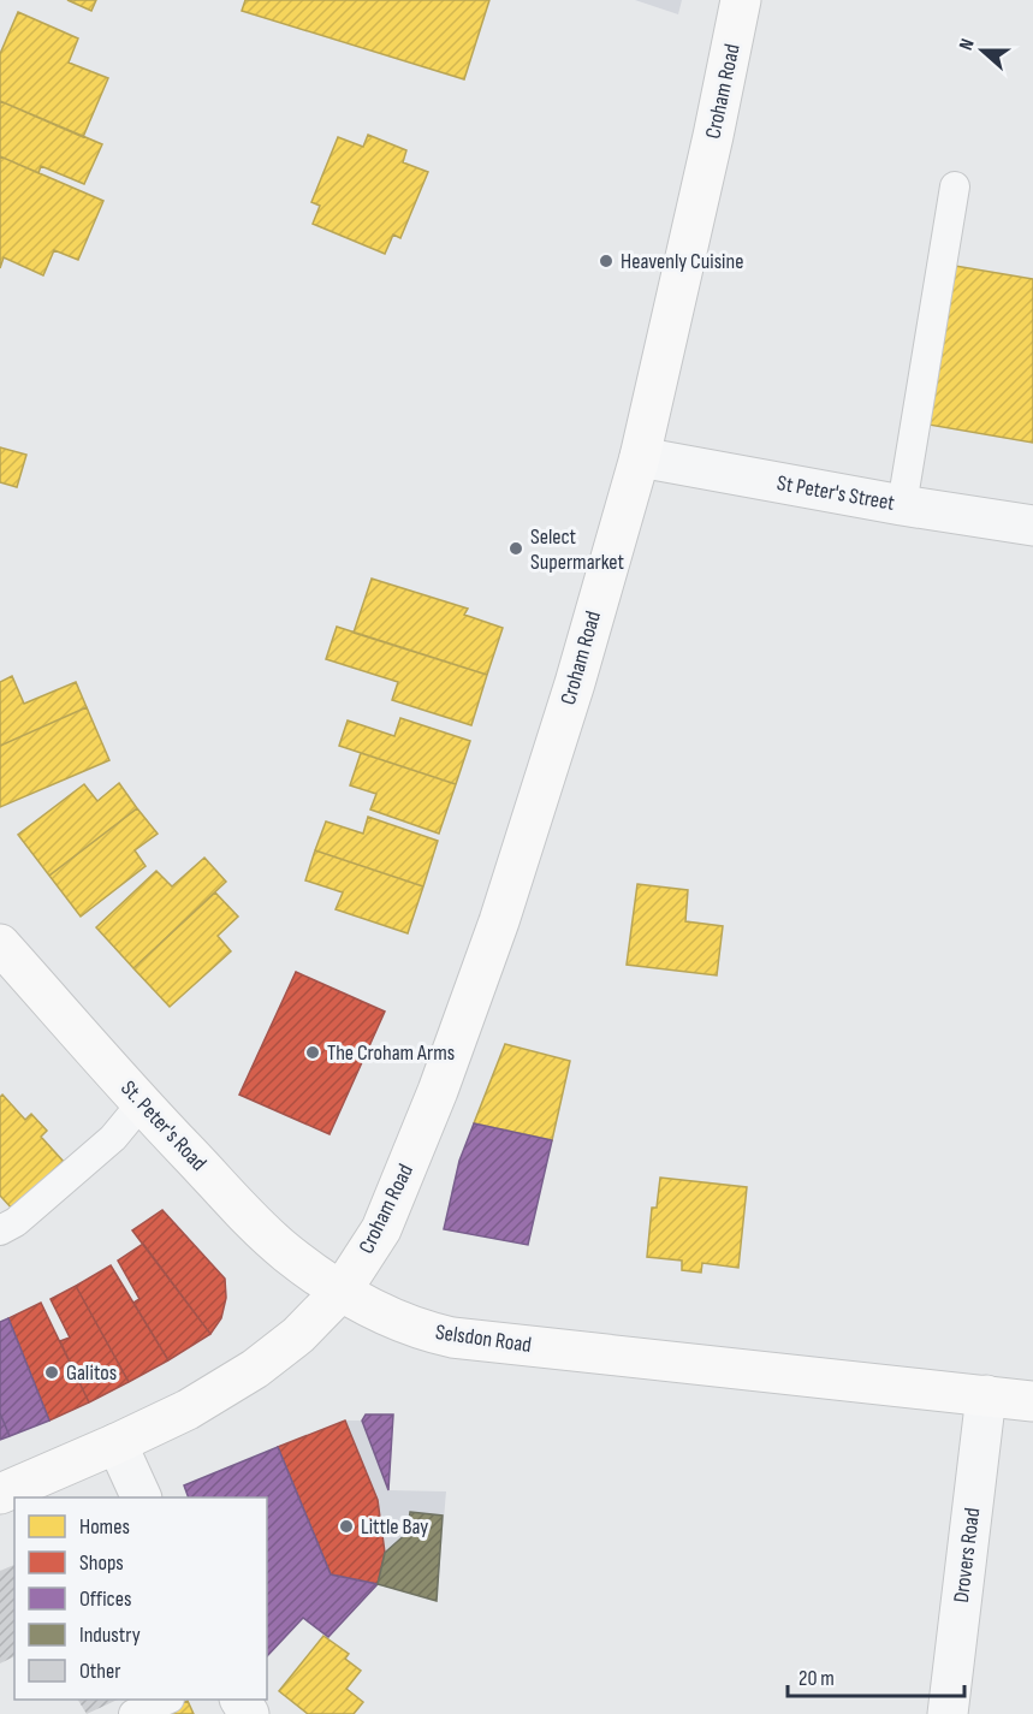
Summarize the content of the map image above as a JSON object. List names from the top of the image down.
{
  "streets": {
    "main road": ["Croham Road", "St. Peter's Road", "Selsdon Road"],
    "street": ["St Peter's Street", "Drovers Road"]
  },
  "crossings": [
    ["Croham Road", "St Peter's Street"],
    ["Croham Road", "St. Peter's Road"],
    ["Croham Road", "Selsdon Road"],
    ["St. Peter's Road", "Selsdon Road"],
    ["Selsdon Road", "Drovers Road"]
  ],
  "places": [
    "Heavenly Cuisine",
    "Select Supermarket",
    "The Croham Arms",
    "Galitos",
    "Little Bay"
  ],
  "legend": [
    "Homes",
    "Shops",
    "Offices",
    "Industry",
    "Other"
  ],
  "scale_bar": "20 m",
  "north": "left"
}
